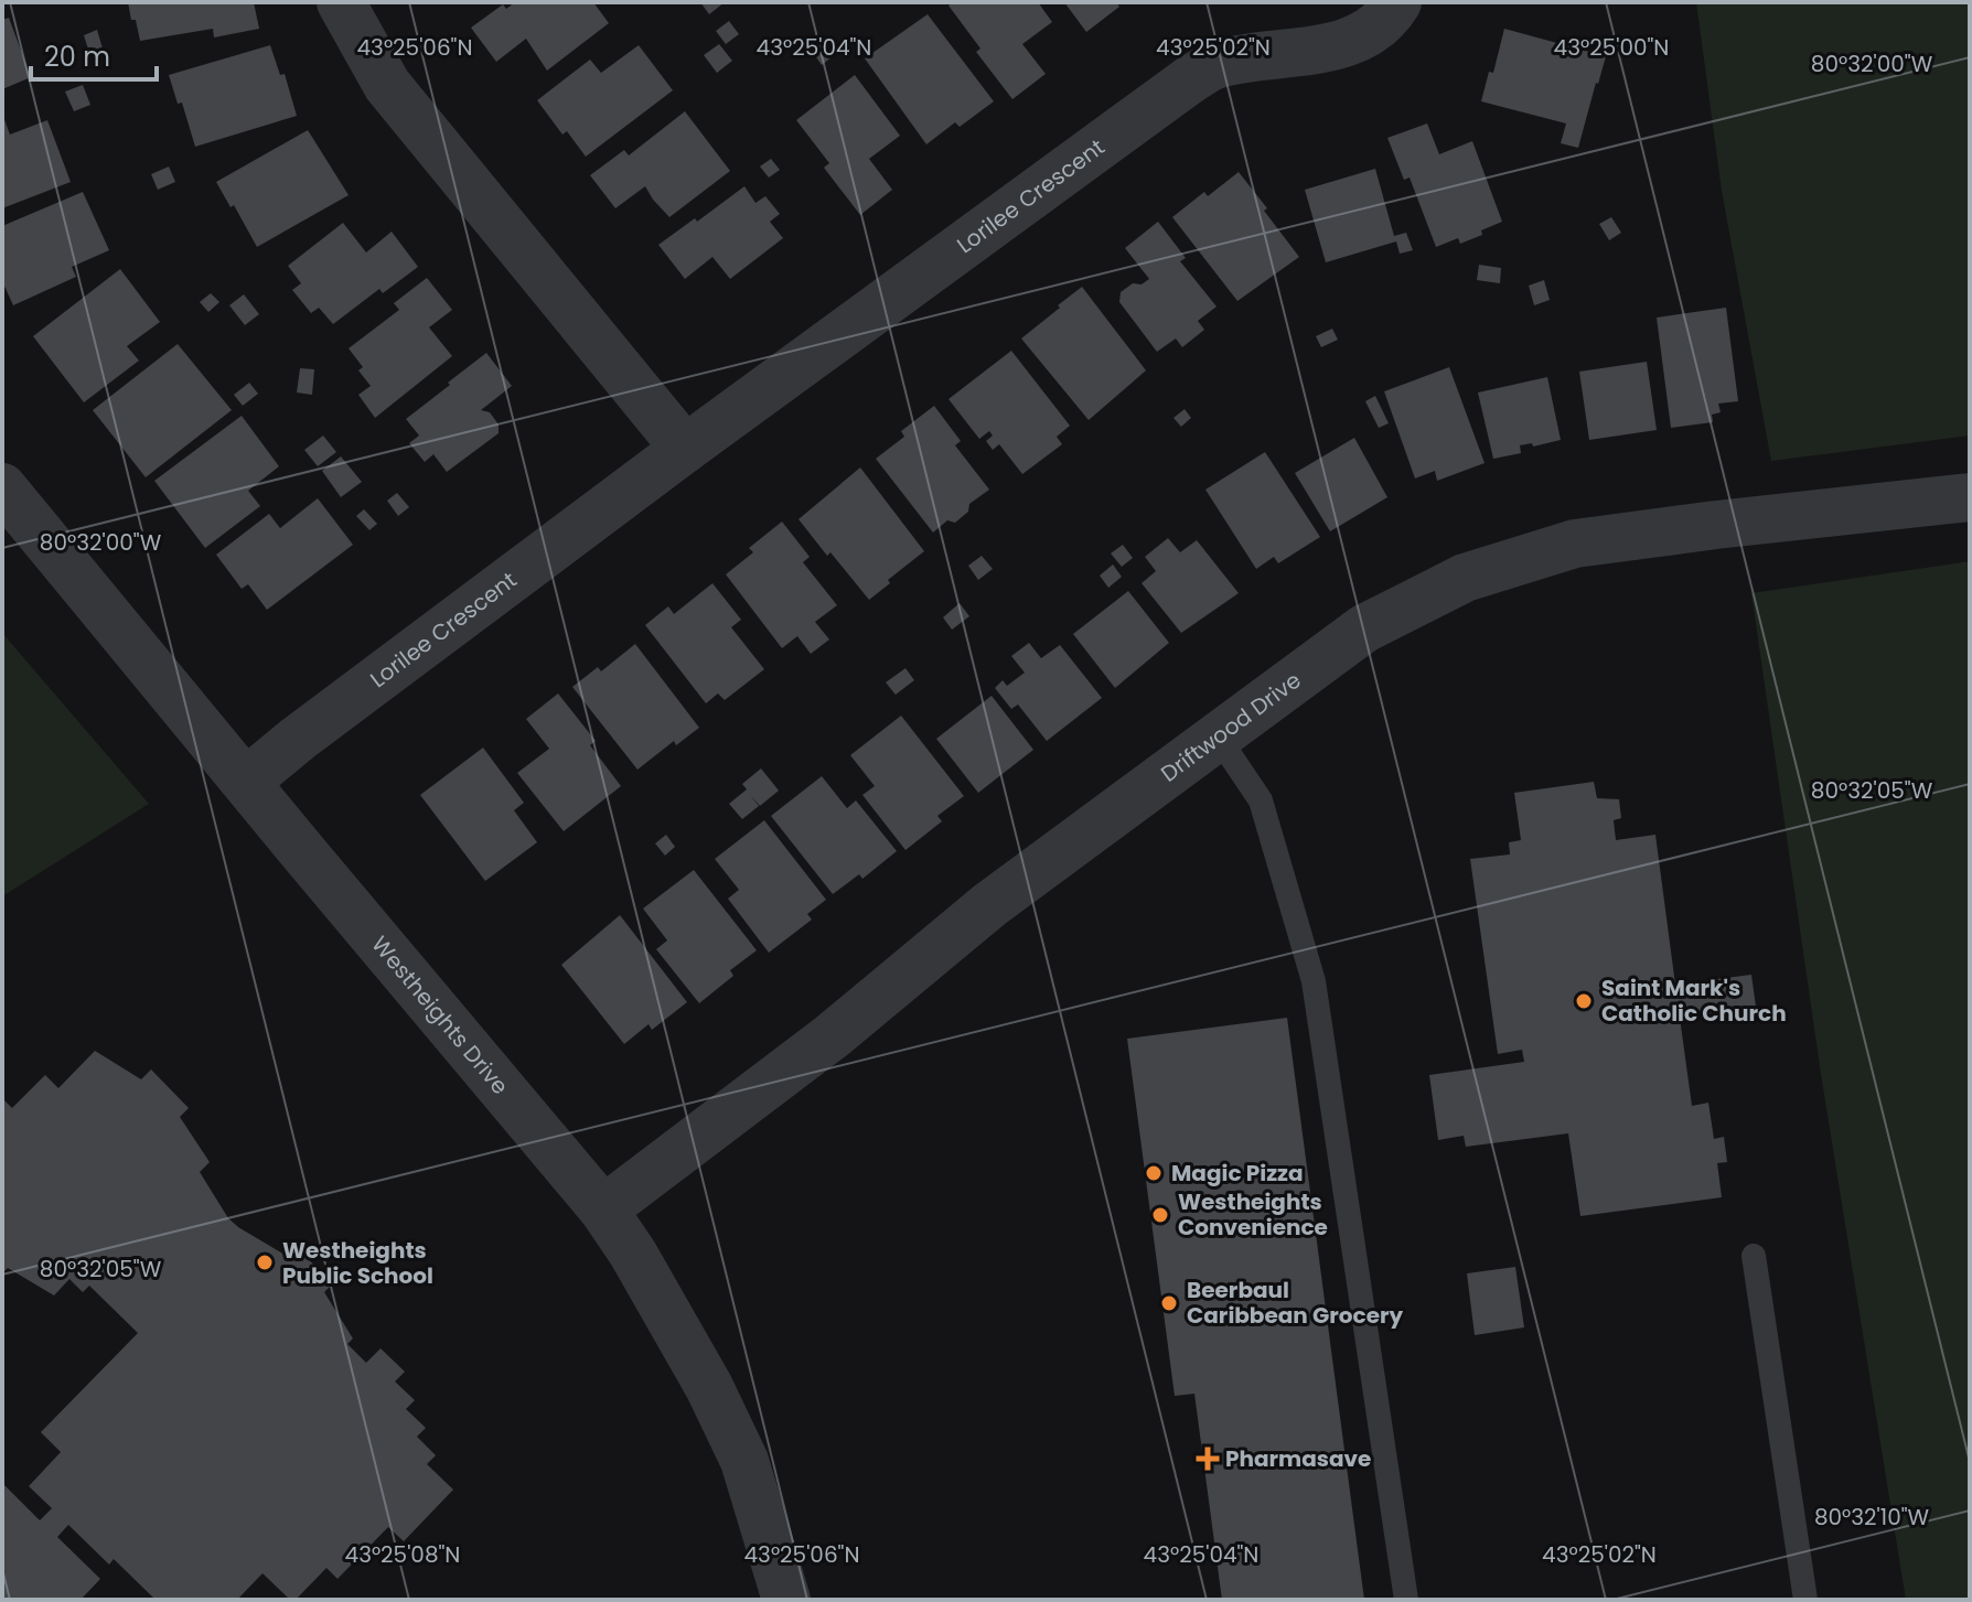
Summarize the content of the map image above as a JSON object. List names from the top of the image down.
{
  "streets": {
    "street": ["Lorilee Crescent", "Driftwood Drive", "Westheights Drive"]
  },
  "crossings": [
    ["Lorilee Crescent", "Westheights Drive"],
    ["Driftwood Drive", "Westheights Drive"]
  ],
  "places": {
    "other": [
      "Saint Mark's Catholic Church",
      "Magic Pizza",
      "Westheights Convenience",
      "Westheights Public School",
      "Beerbaul Caribbean Grocery"
    ],
    "health": ["Pharmasave"]
  },
  "scale_bar": "20 m",
  "coordinates": [
    "43°25'06\"N",
    "43°25'04\"N",
    "43°25'02\"N",
    "43°25'00\"N",
    "80°32'00\"W",
    "80°32'05\"W",
    "80°32'10\"W",
    "43°25'08\"N"
  ]
}
